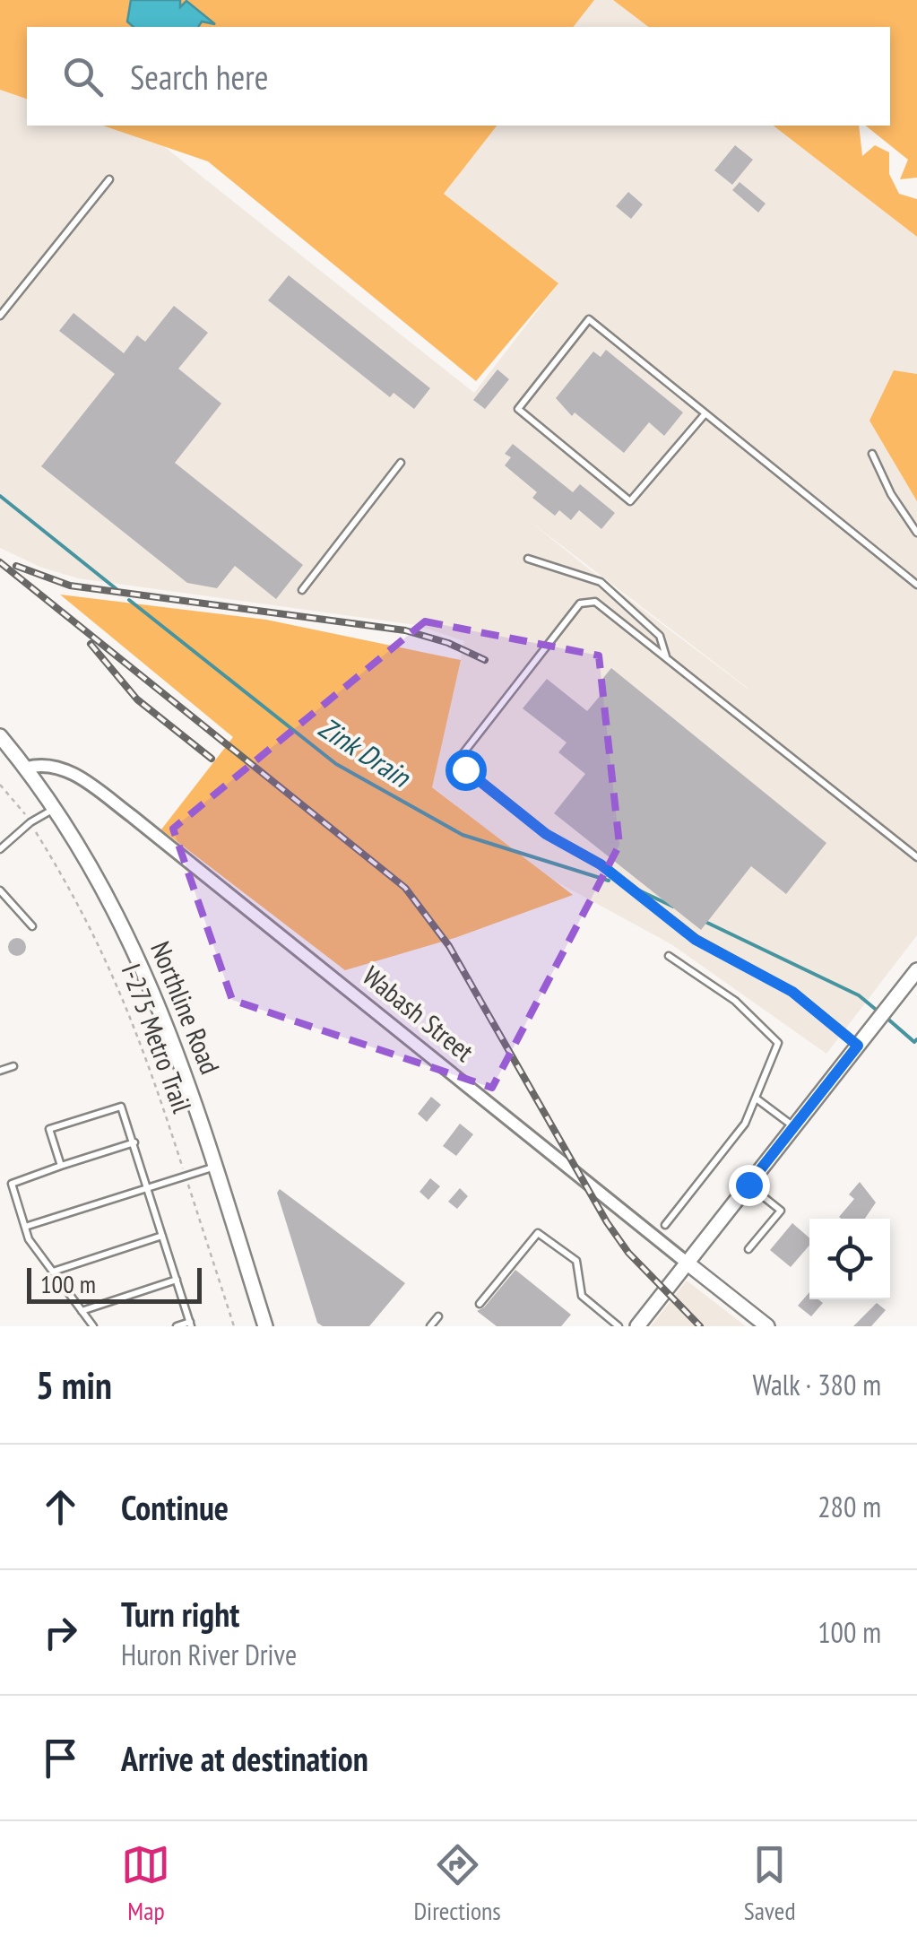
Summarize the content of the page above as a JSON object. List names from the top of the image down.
{
  "streets": {
    "street": ["Northline Road", "Wabash Street"],
    "path": ["I-275 Metro Trail"]
  },
  "crossings": [
    ["Northline Road", "Wabash Street"]
  ],
  "water": ["Zink Drain"],
  "scale_bar": "100 m",
  "page": {
    "search": "Search here",
    "scale": "100 m",
    "heading": ["5 min", "Walk · 380 m"],
    "list": [
      ["Continue", "280 m"],
      ["Turn right", "Huron River Drive", "100 m"],
      "Arrive at destination"
    ],
    "nav": ["Map", "Directions", "Saved"]
  }
}
